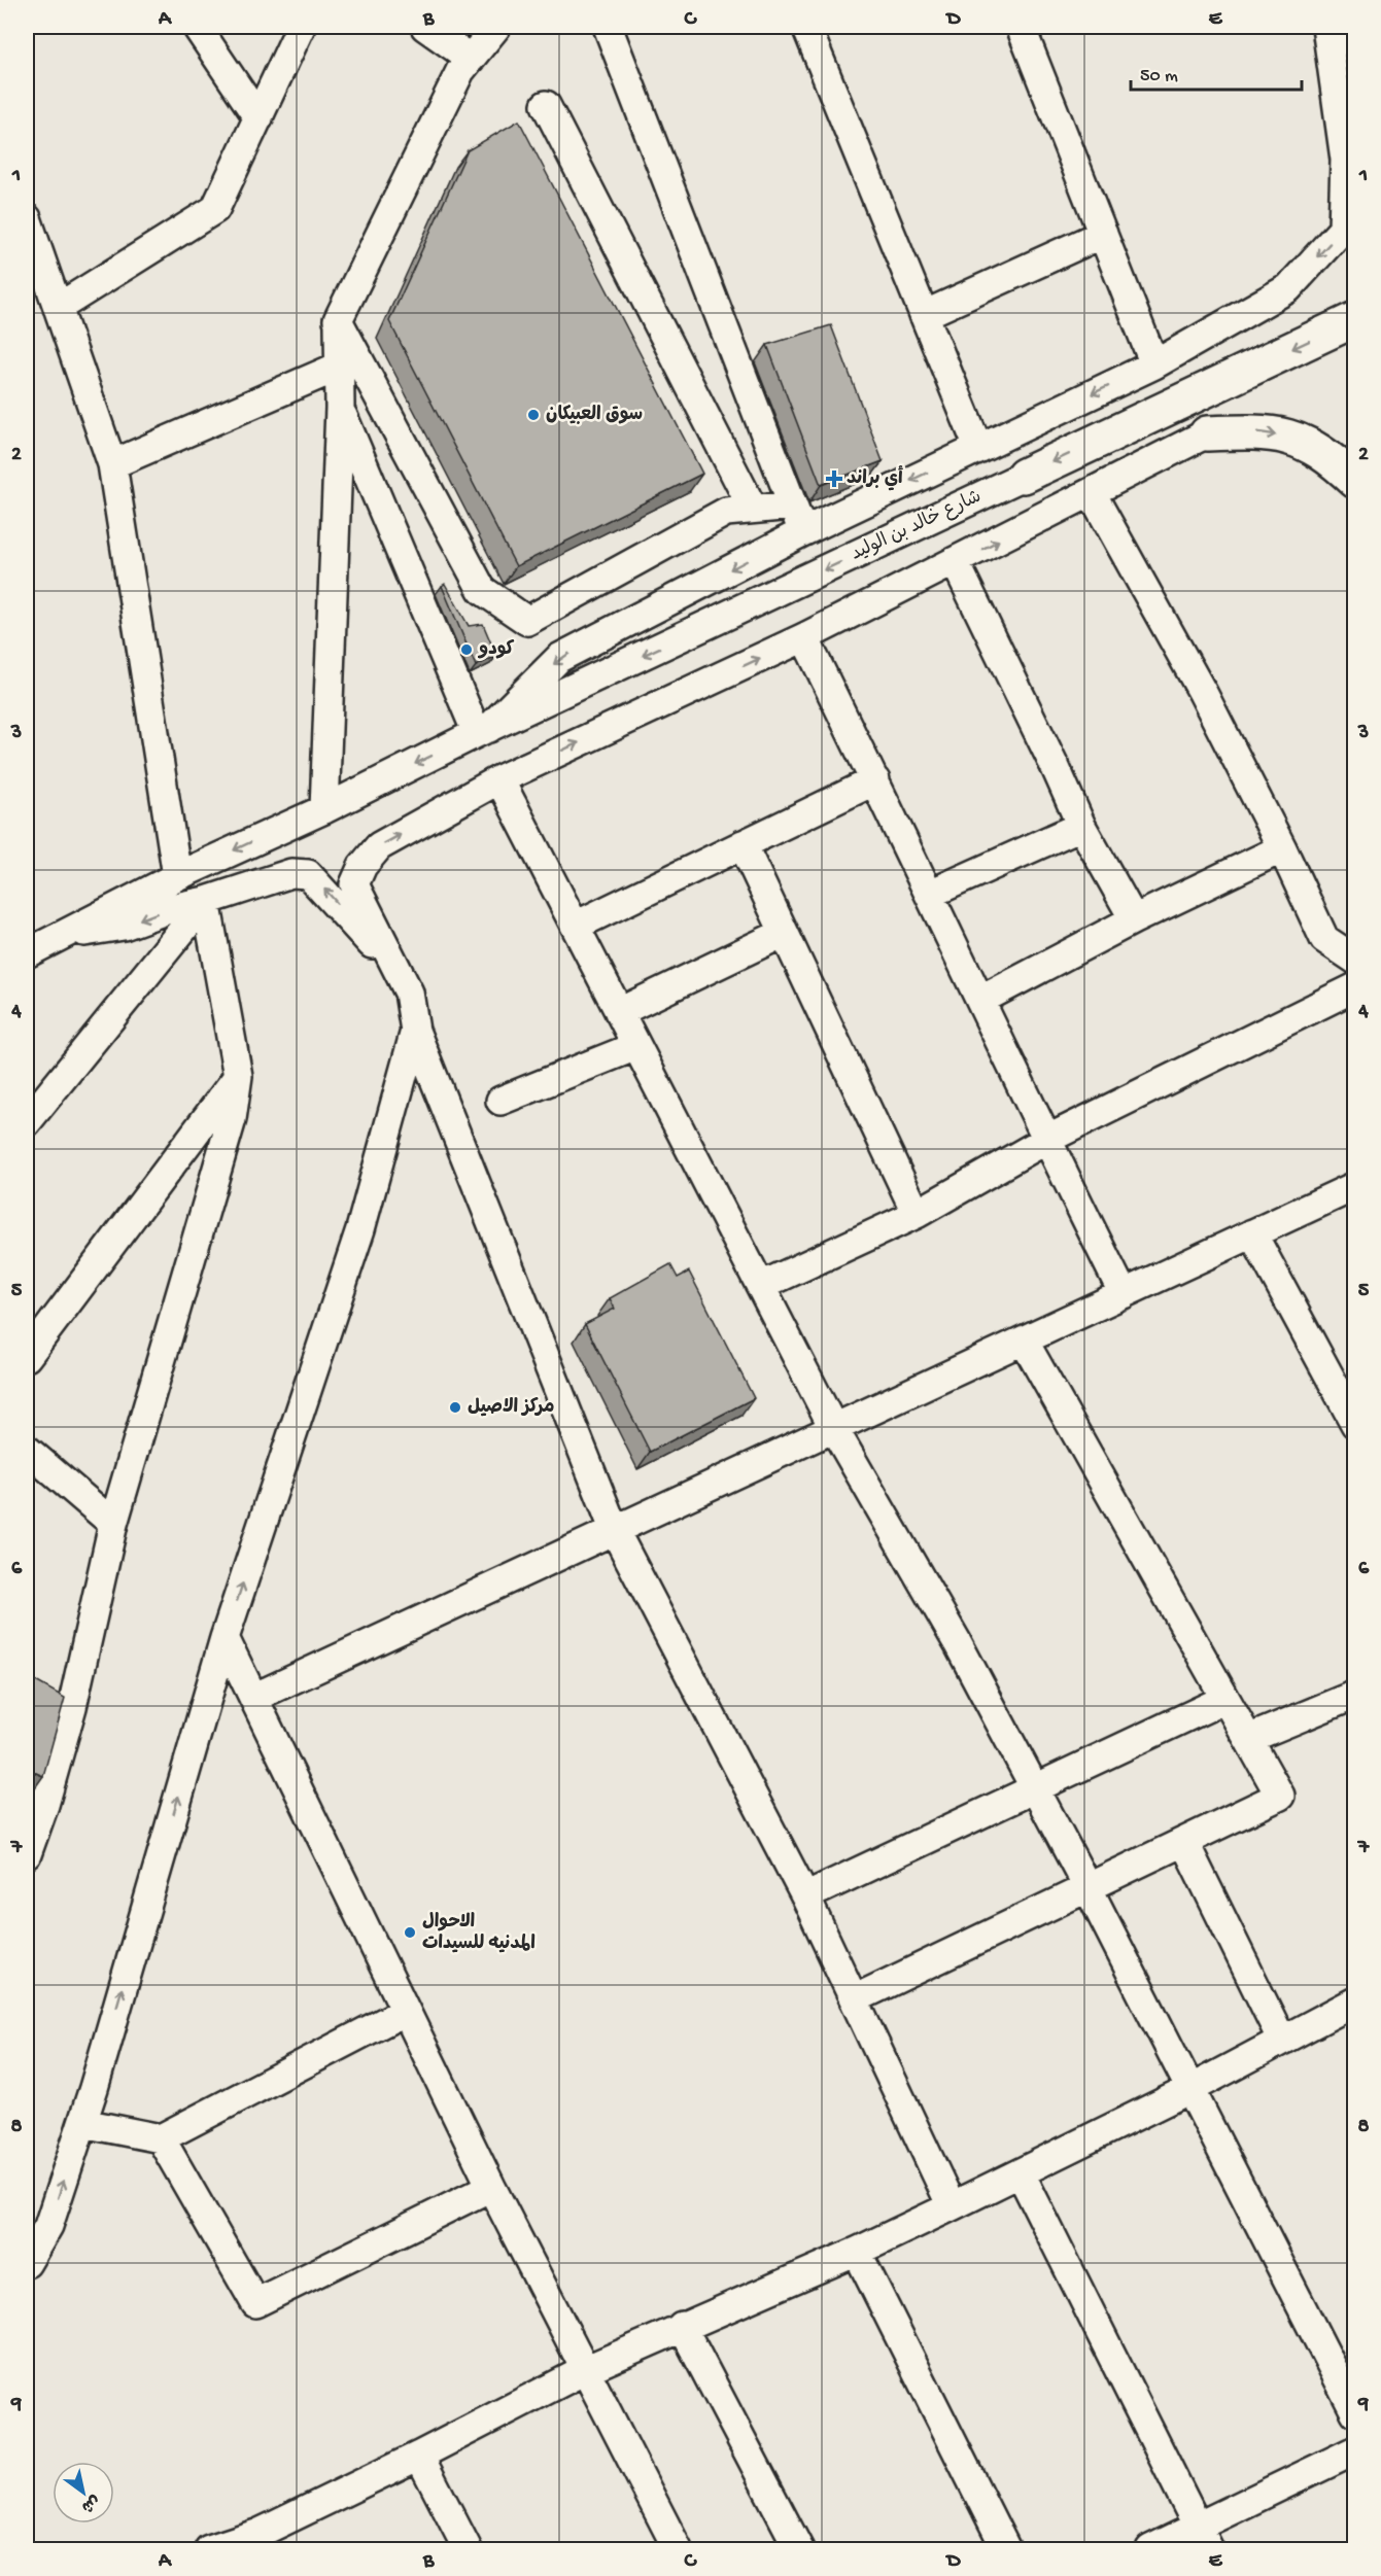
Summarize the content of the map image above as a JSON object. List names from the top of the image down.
{
  "streets": {
    "main road": ["شارع خالد بن الوليد"]
  },
  "one_way": ["شارع خالد بن الوليد"],
  "places": {
    "other": [
      "سوق العبيكان",
      "كودو",
      "مركز الاصيل",
      "الاحوال المدنيه للسيدات"
    ],
    "health": ["أي براند"]
  },
  "scale_bar": "50 m",
  "north": "bottom right",
  "grid": {
    "columns": [
      "A",
      "B",
      "C",
      "D",
      "E"
    ],
    "rows": [
      "1",
      "2",
      "3",
      "4",
      "5",
      "6",
      "7",
      "8",
      "9"
    ]
  }
}
